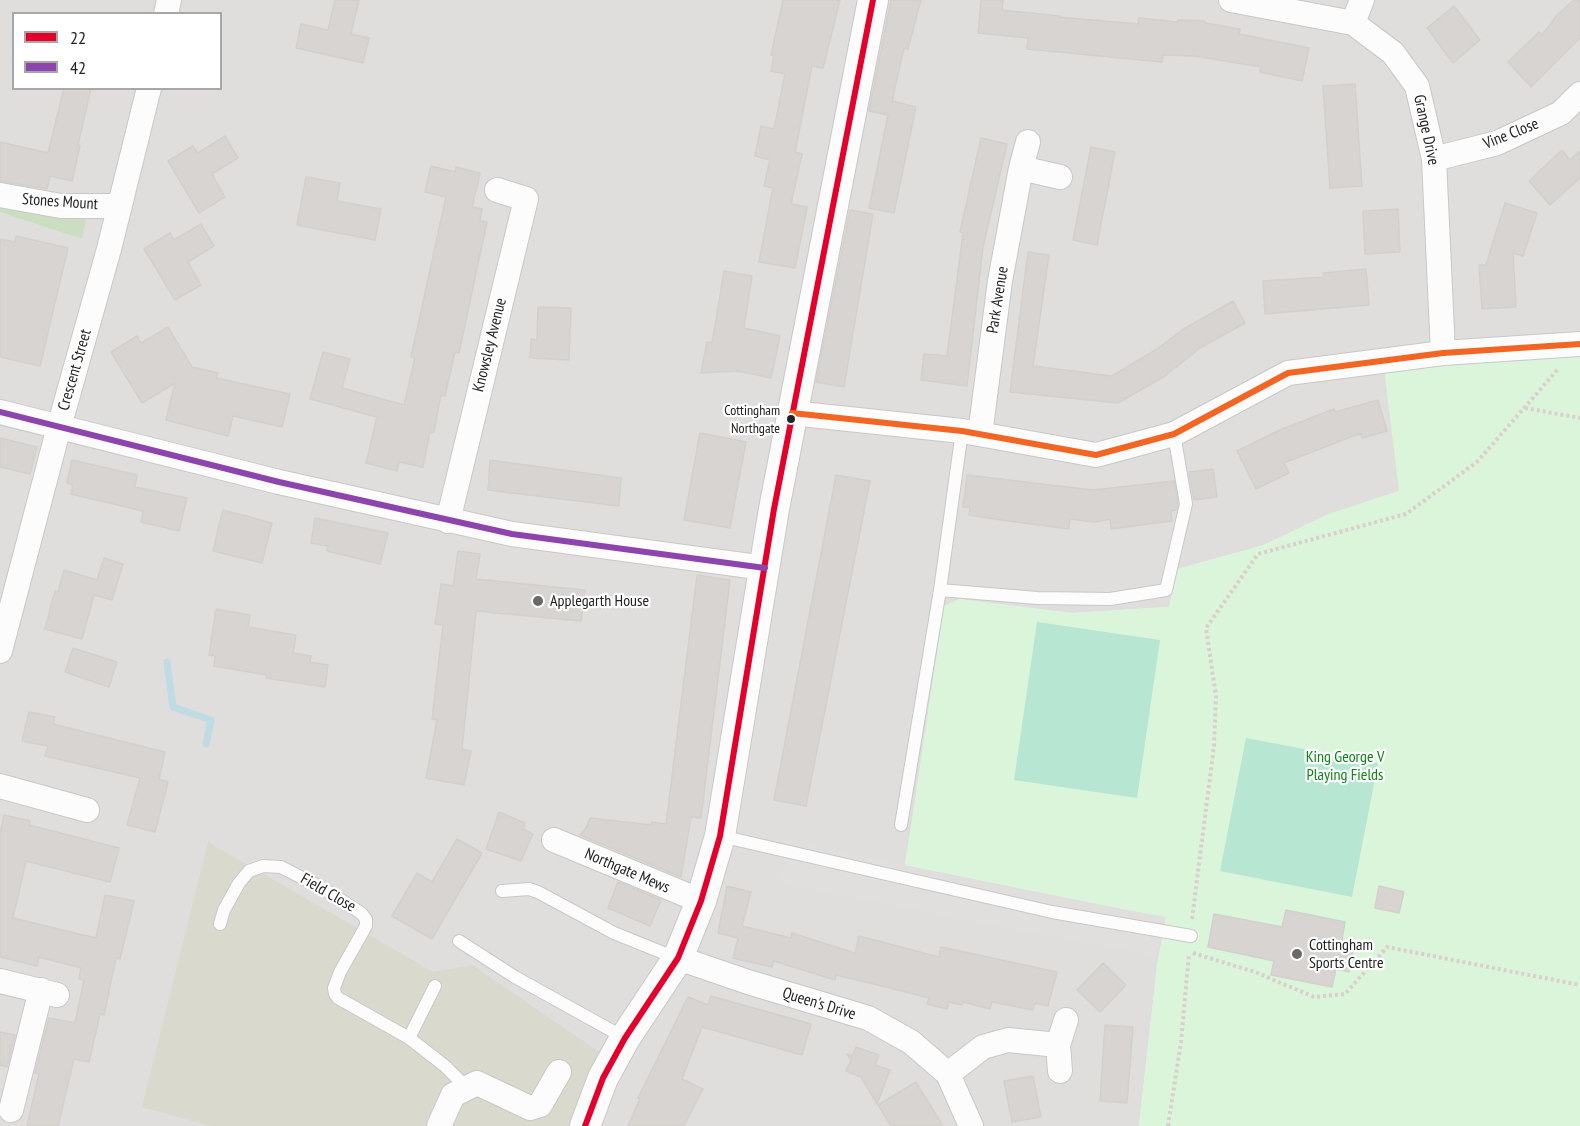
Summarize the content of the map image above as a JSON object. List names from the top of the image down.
{
  "streets": {
    "street": [
      "Grange Drive",
      "Vine Close",
      "Stones Mount",
      "Park Avenue",
      "Knowsley Avenue",
      "Crescent Street",
      "Northgate Mews",
      "Queen's Drive"
    ],
    "lane": ["Field Close"]
  },
  "crossings": [
    ["Grange Drive", "Vine Close"],
    ["Stones Mount", "Crescent Street"]
  ],
  "parks": ["King George V Playing Fields"],
  "places": ["Cottingham Northgate", "Applegarth House", "Cottingham Sports Centre"],
  "lines": ["transit line 22", "transit line 42"],
  "legend": ["22", "42"]
}
